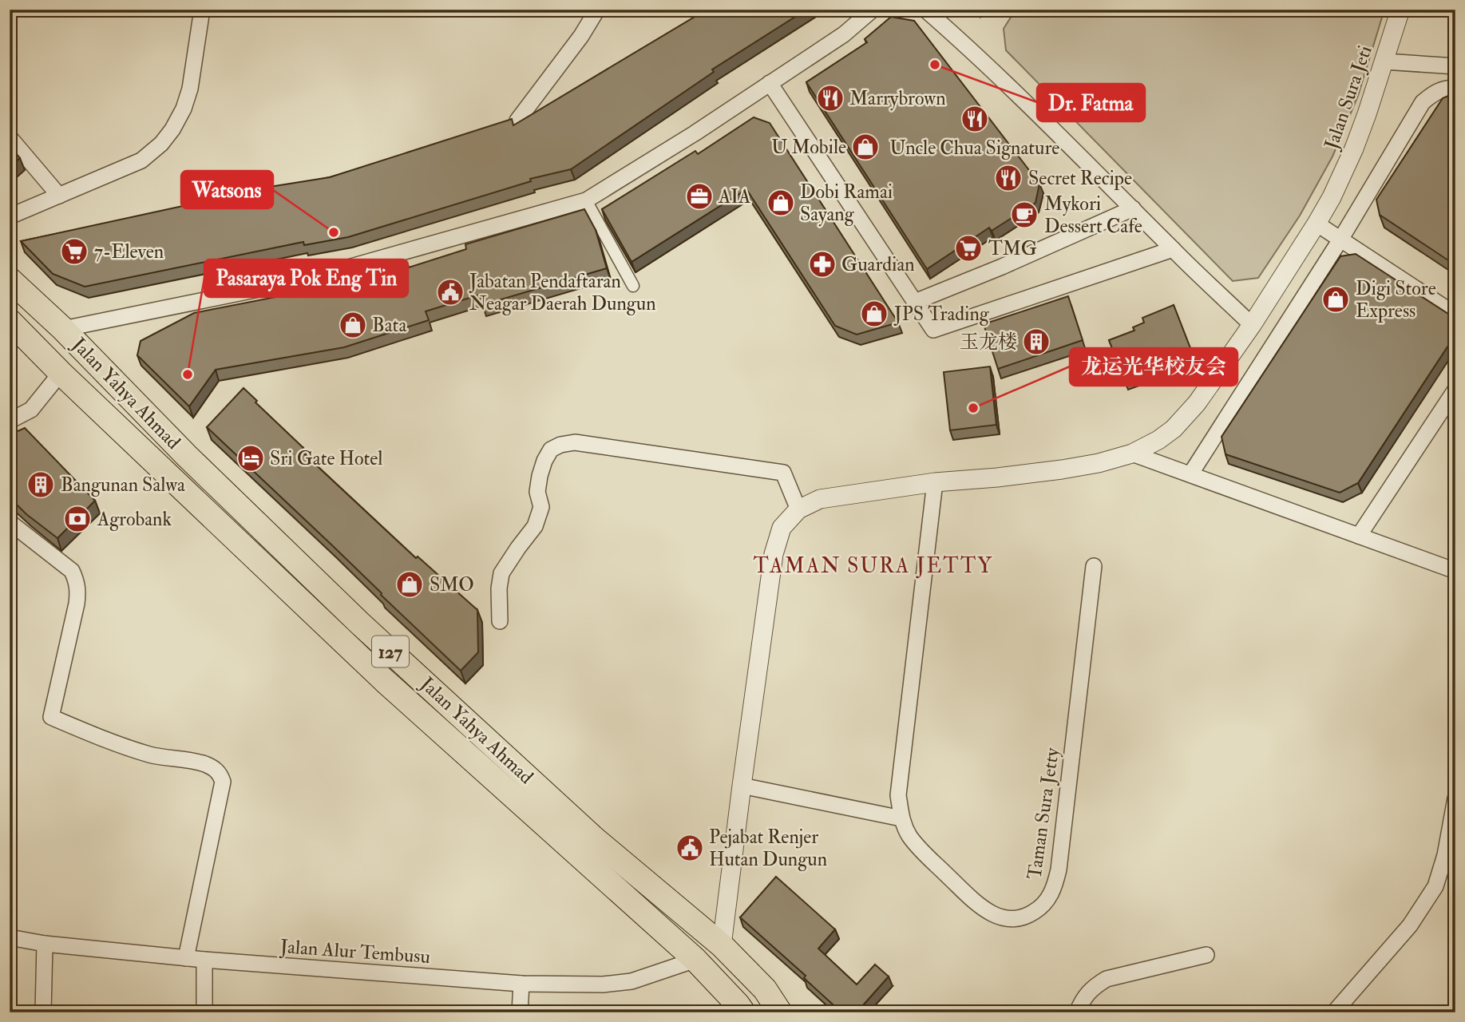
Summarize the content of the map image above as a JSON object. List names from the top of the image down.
{
  "streets": {
    "main road": ["Jalan Yahya Ahmad", "127"],
    "street": ["Jalan Sura Jeti", "Taman Sura Jetty", "Jalan Alur Tembusu"]
  },
  "crossings": [
    ["Jalan Sura Jeti", "Taman Sura Jetty"],
    ["Jalan Yahya Ahmad", "Jalan Alur Tembusu"]
  ],
  "districts": ["TAMAN SURA JETTY"],
  "places": {
    "other": [
      "Dr. Fatma",
      "Watsons",
      "Pasaraya Pok Eng Tin",
      "龙运光华校友会"
    ],
    "restaurant": ["Marrybrown", "Uncle Chua Signature", "Secret Recipe"],
    "shop": [
      "U Mobile",
      "Dobi Ramai Sayang",
      "Digi Store Express",
      "JPS Trading",
      "Bata",
      "SMO"
    ],
    "office": ["AIA"],
    "cafe": ["Mykori Dessert Cafe"],
    "supermarket": ["TMG", "7-Eleven"],
    "pharmacy": ["Guardian"],
    "public building": ["Jabatan Pendaftaran Neagar Daerah Dungun", "Pejabat Renjer Hutan Dungun"],
    "building": ["玉龙楼", "Bangunan Salwa"],
    "hotel": ["Sri Gate Hotel"],
    "bank": ["Agrobank"]
  }
}
